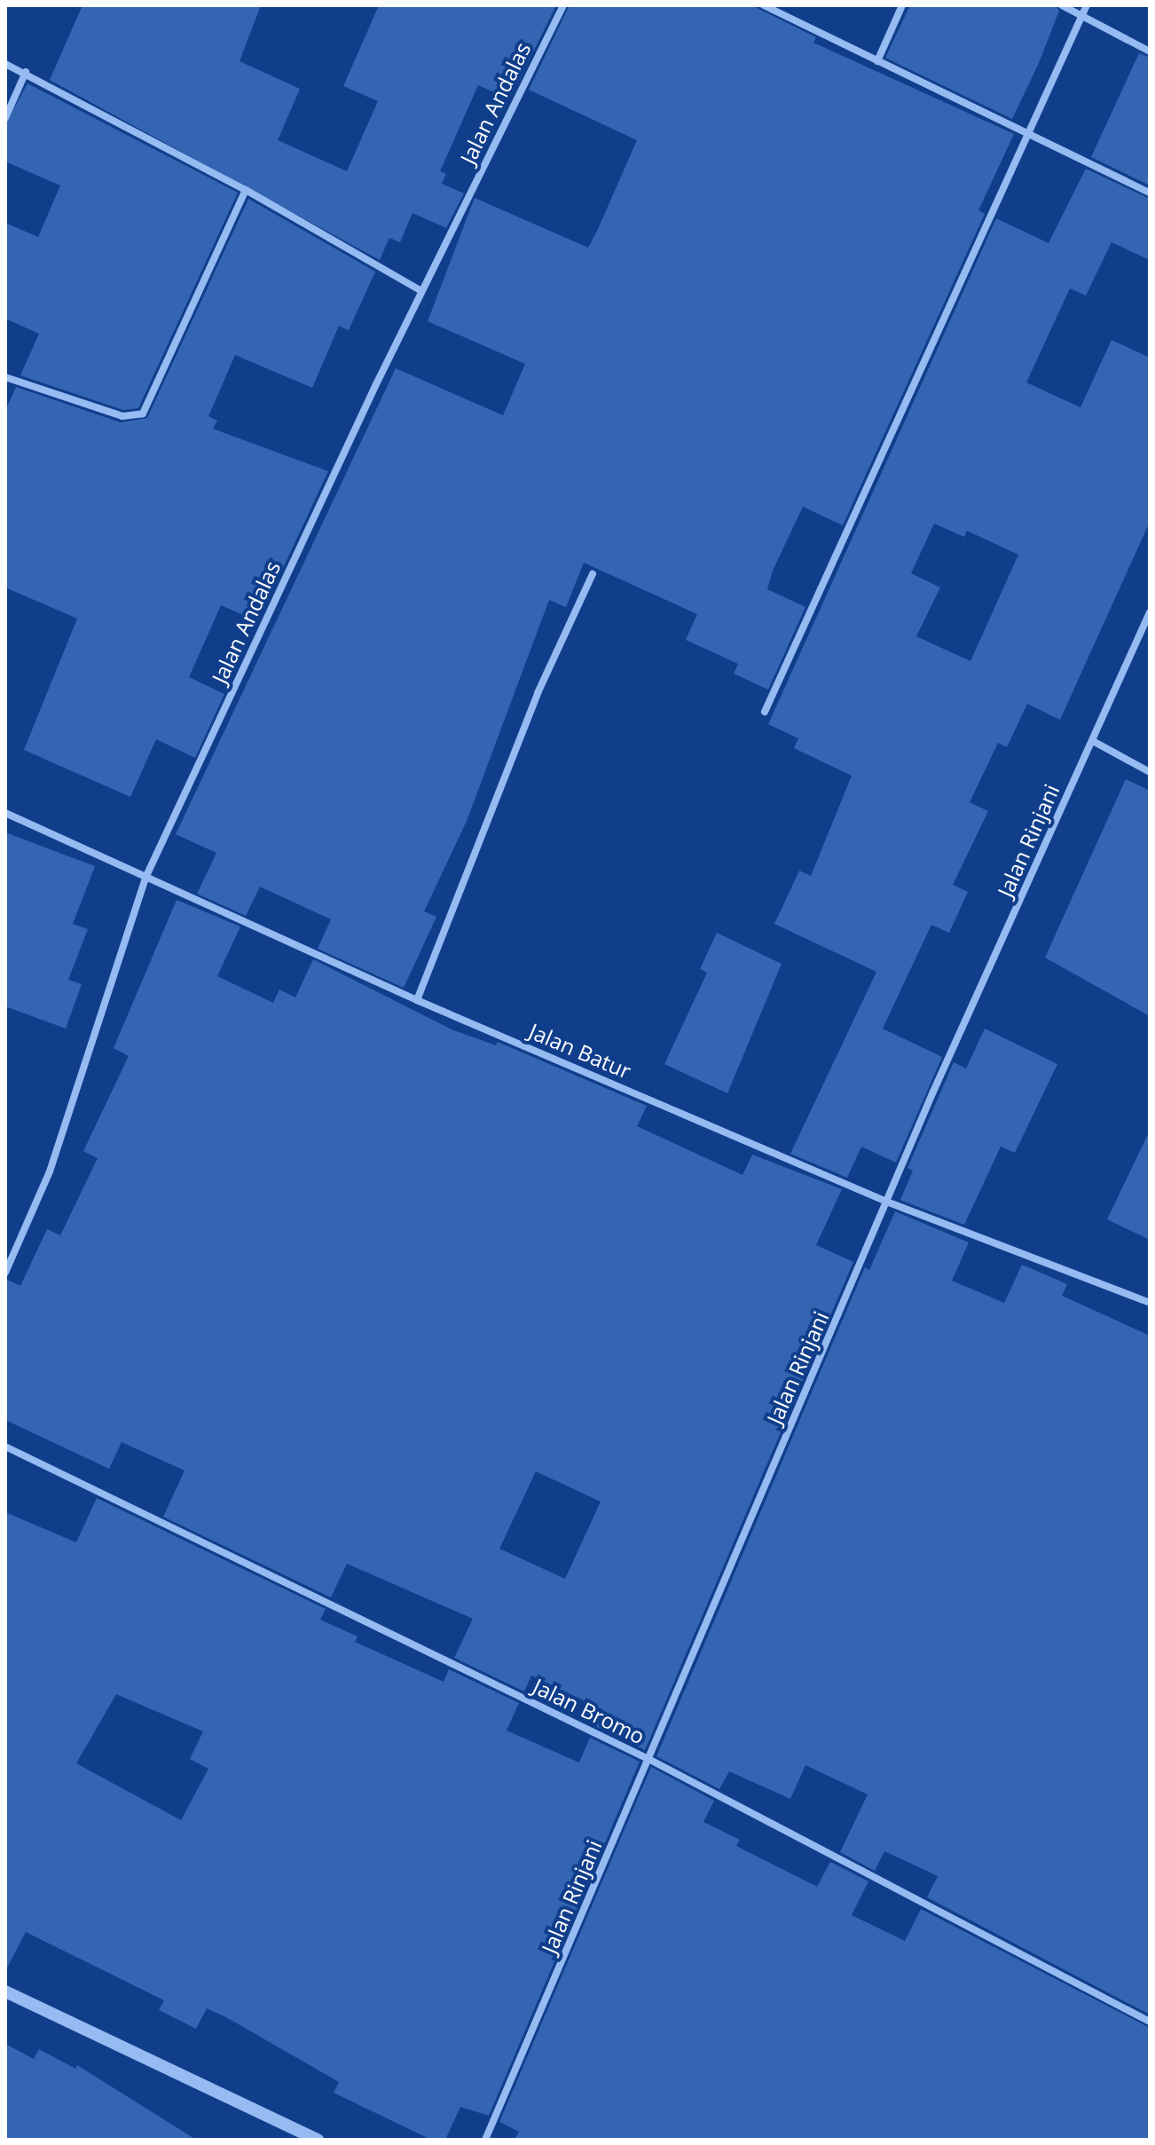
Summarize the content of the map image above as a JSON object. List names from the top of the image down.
{
  "streets": {
    "street": [
      "Jalan Andalas",
      "Jalan Rinjani",
      "Jalan Batur",
      "Jalan Bromo"
    ]
  },
  "crossings": [
    ["Jalan Andalas", "Jalan Batur"],
    ["Jalan Rinjani", "Jalan Batur"],
    ["Jalan Rinjani", "Jalan Bromo"]
  ]
}
